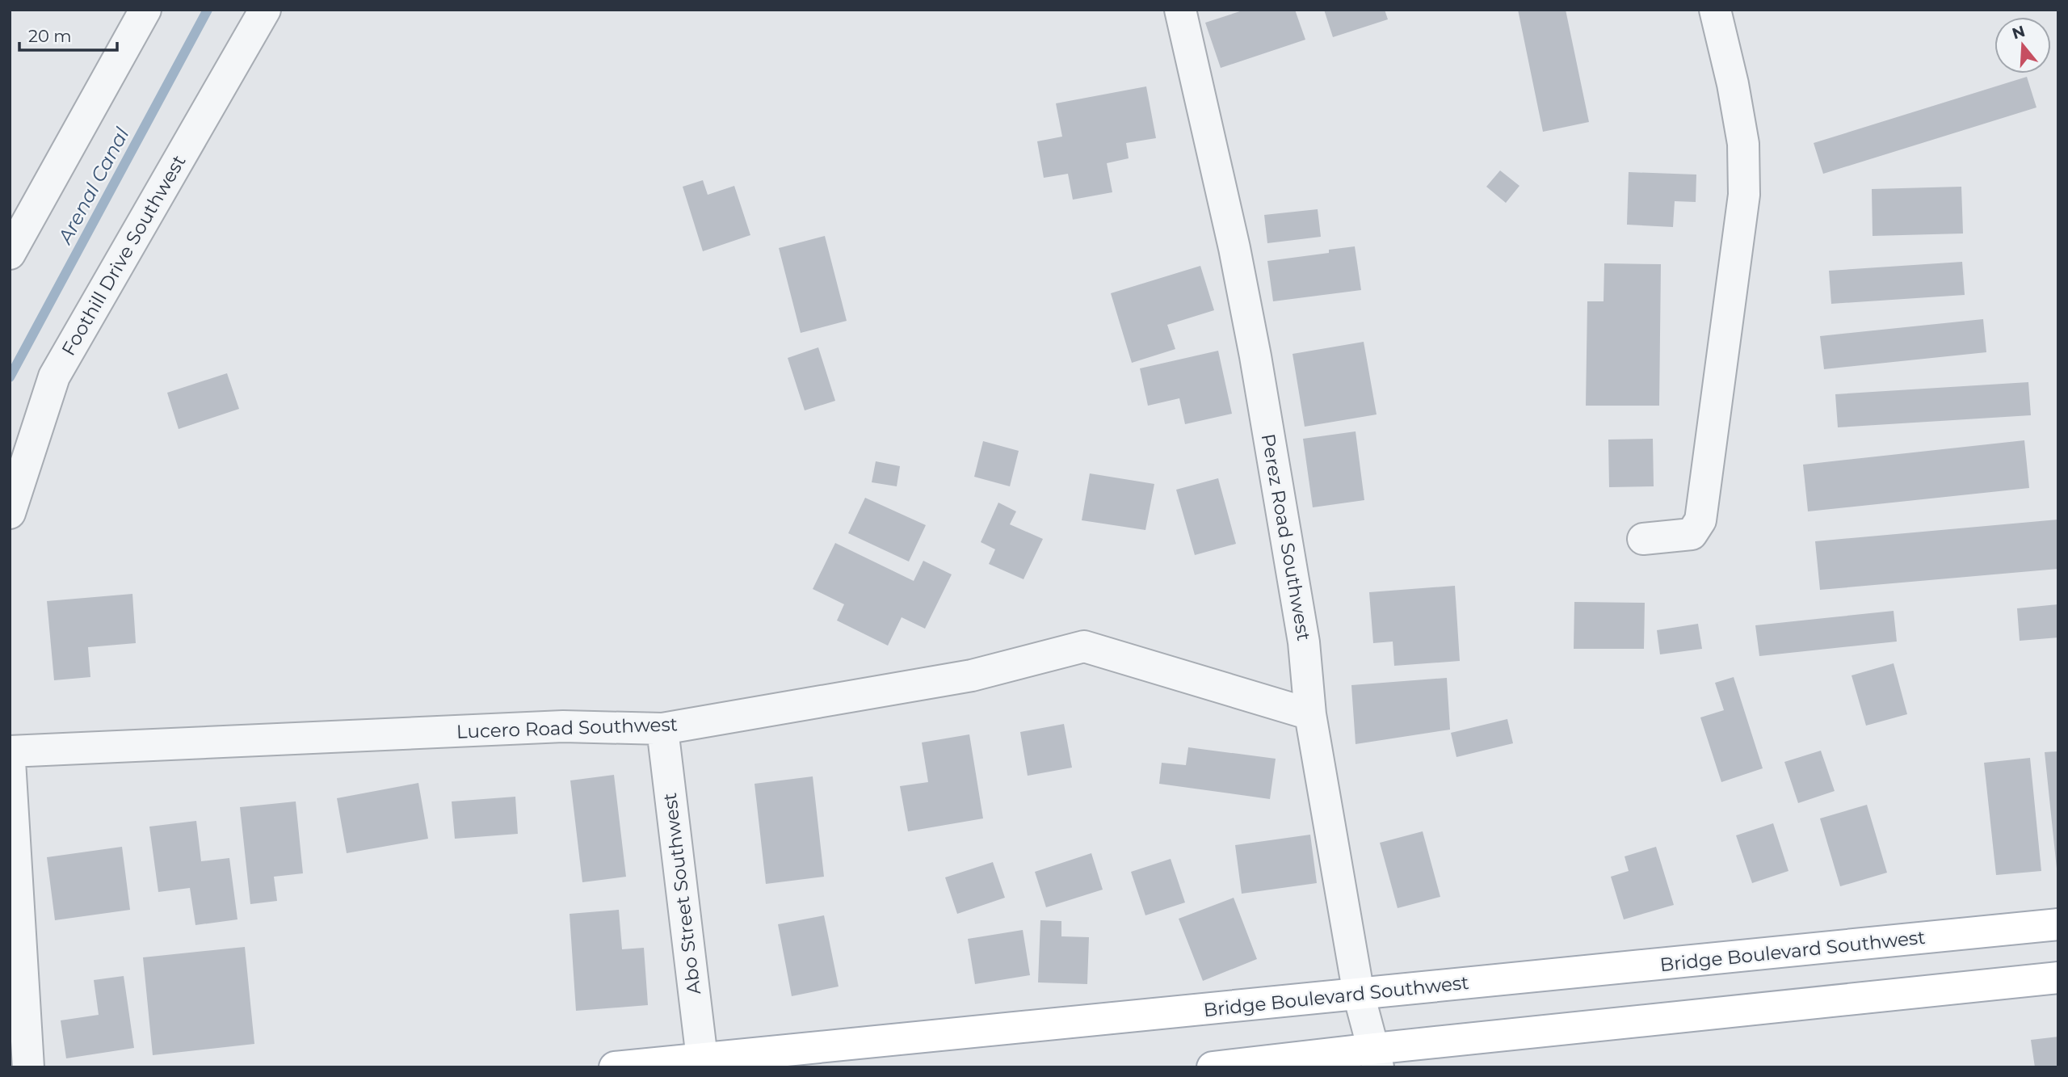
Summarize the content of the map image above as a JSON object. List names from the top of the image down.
{
  "streets": {
    "main road": ["Bridge Boulevard Southwest"],
    "street": [
      "Foothill Drive Southwest",
      "Perez Road Southwest",
      "Lucero Road Southwest",
      "Abo Street Southwest"
    ]
  },
  "crossings": [
    ["Perez Road Southwest", "Lucero Road Southwest"],
    ["Perez Road Southwest", "Bridge Boulevard Southwest"],
    ["Lucero Road Southwest", "Abo Street Southwest"],
    ["Abo Street Southwest", "Bridge Boulevard Southwest"]
  ],
  "water": ["Arenal Canal"],
  "scale_bar": "20 m",
  "north": "top"
}
